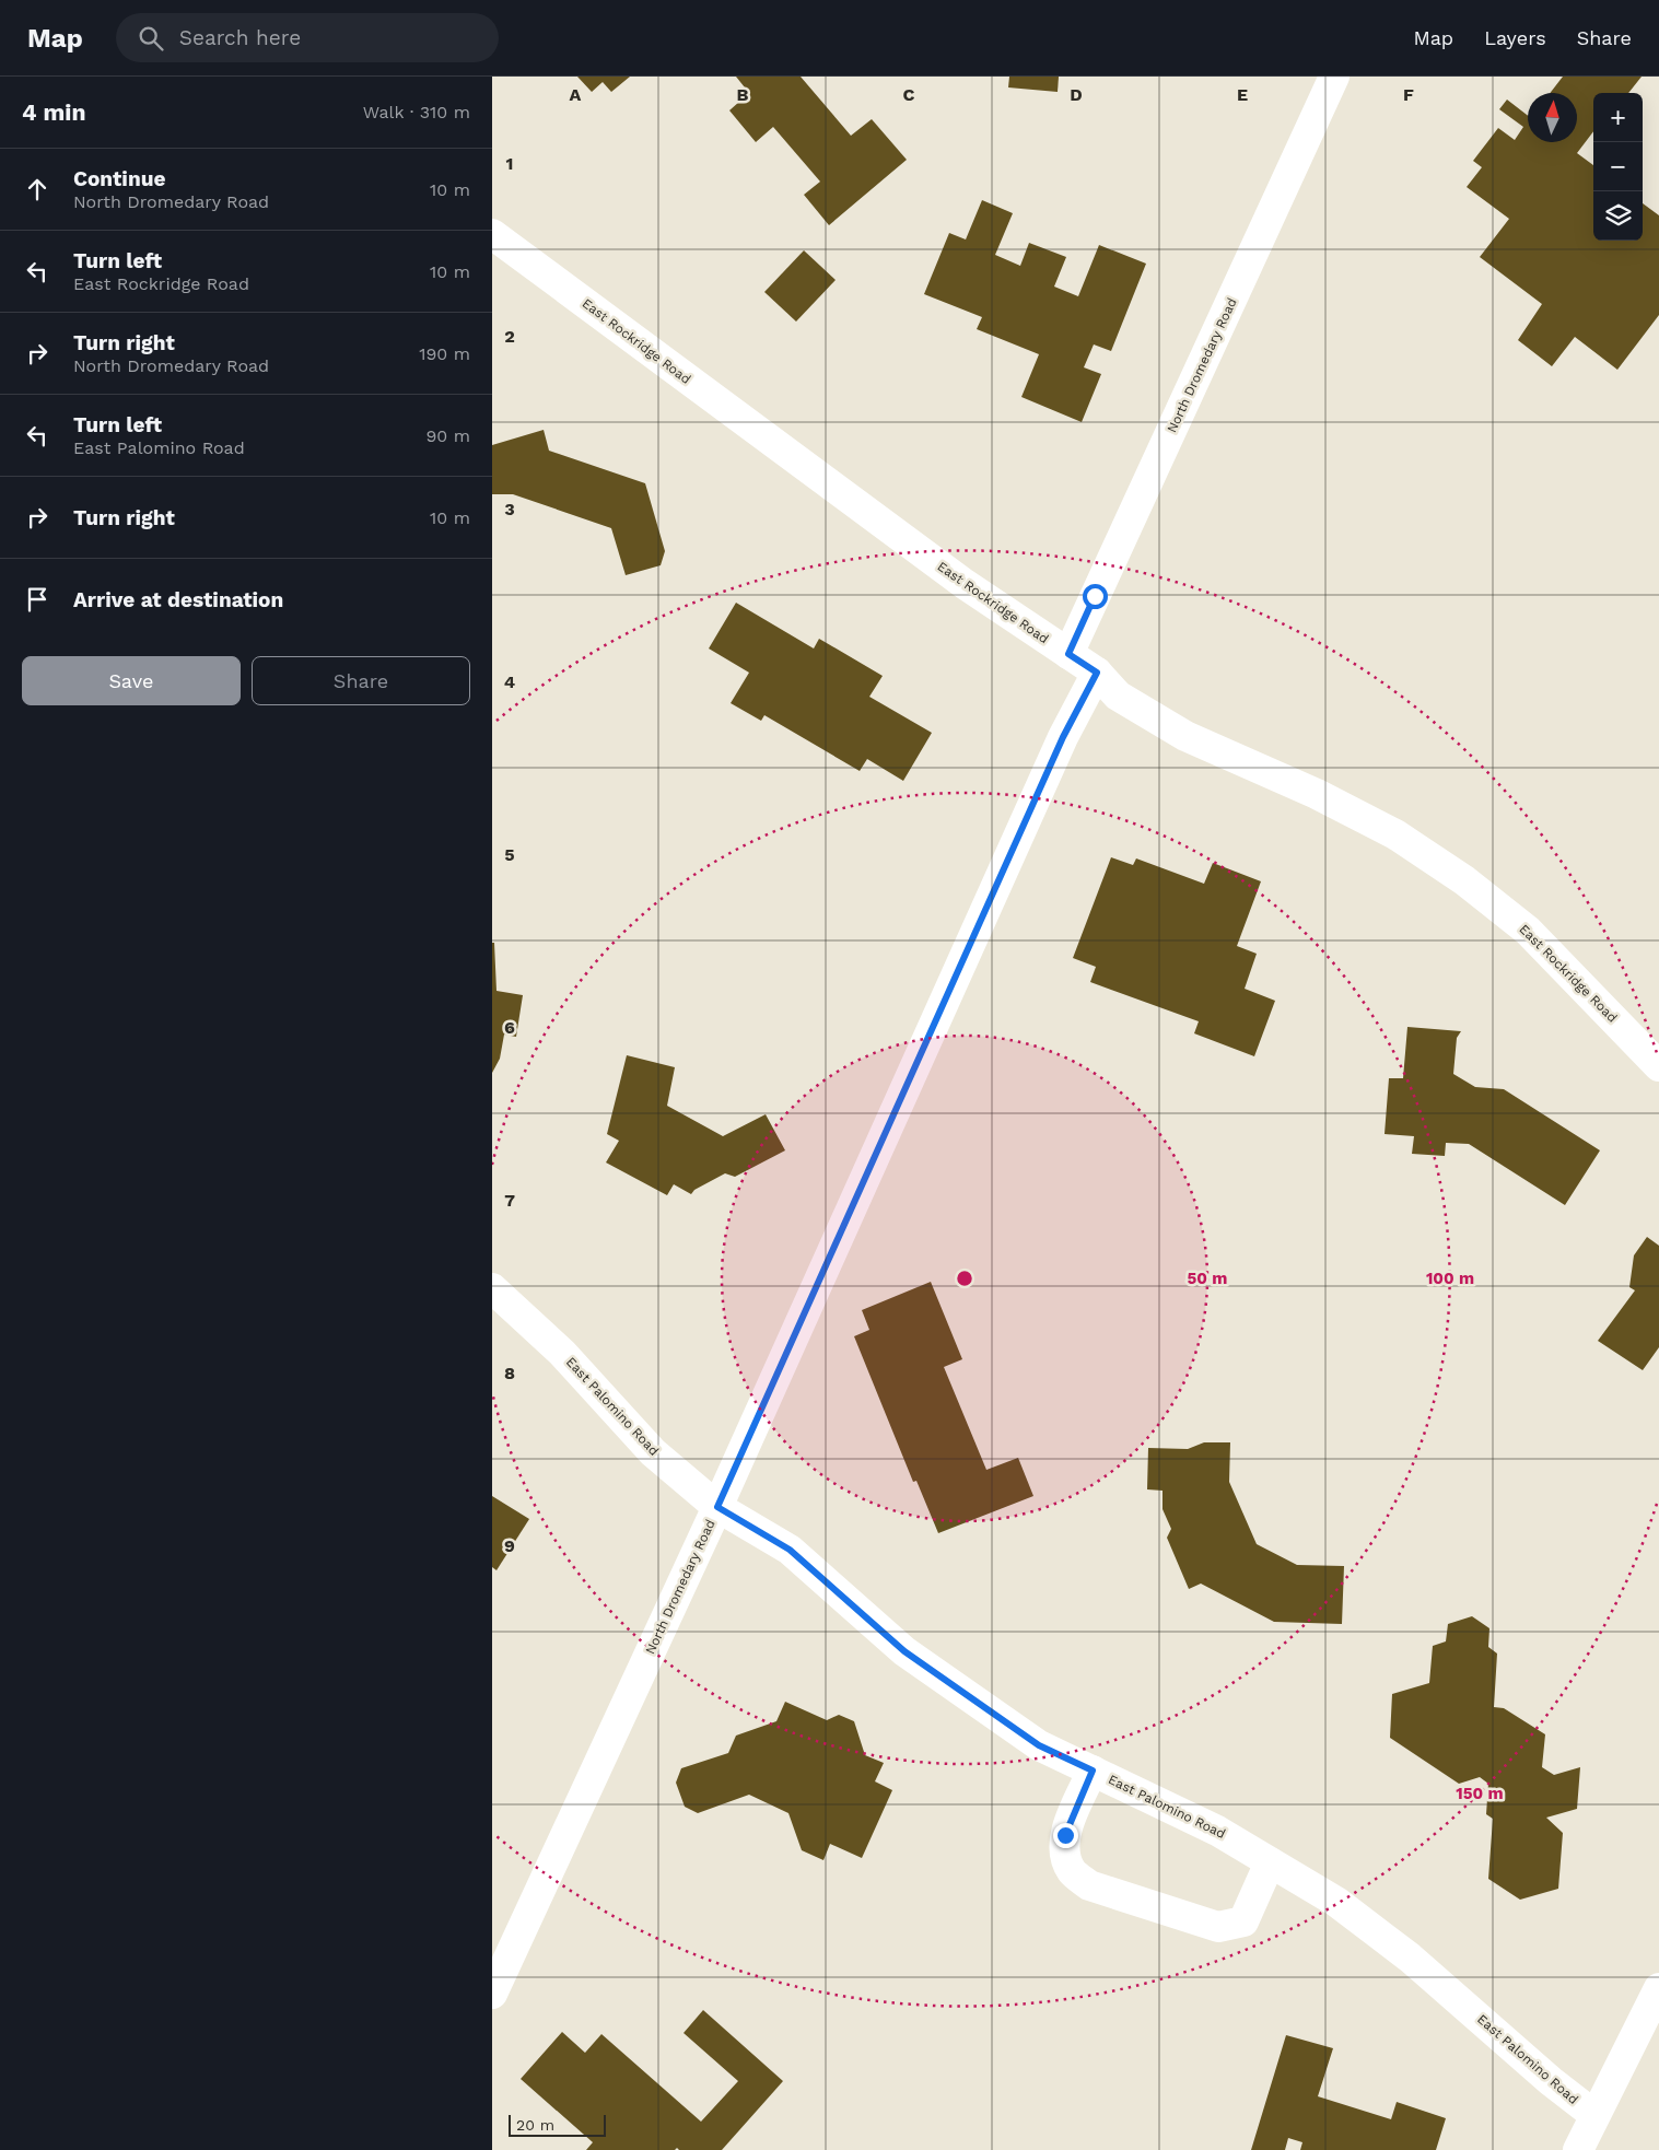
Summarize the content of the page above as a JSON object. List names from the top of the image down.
{
  "streets": {
    "street": ["East Rockridge Road", "North Dromedary Road", "East Palomino Road"]
  },
  "crossings": [
    ["East Rockridge Road", "North Dromedary Road"],
    ["North Dromedary Road", "East Palomino Road"]
  ],
  "scale_bar": "20 m",
  "north": "top",
  "page": {
    "header": "Map",
    "search": "Search here",
    "nav": ["Map", "Layers", "Share"],
    "heading": ["4 min", "Walk · 310 m"],
    "map_buttons": ["+", "−"],
    "list": [
      ["Continue", "North Dromedary Road", "10 m"],
      ["Turn left", "East Rockridge Road", "10 m"],
      ["Turn right", "North Dromedary Road", "190 m"],
      ["Turn left", "East Palomino Road", "90 m"],
      ["Turn right", "10 m"],
      "Arrive at destination"
    ],
    "buttons": ["Save", "Share"],
    "scale": "20 m"
  },
  "grid": {
    "columns": [
      "A",
      "B",
      "C",
      "D",
      "E",
      "F"
    ],
    "rows": [
      "1",
      "2",
      "3",
      "4",
      "5",
      "6",
      "7",
      "8",
      "9"
    ]
  },
  "rings": ["50 m", "100 m", "150 m"]
}
